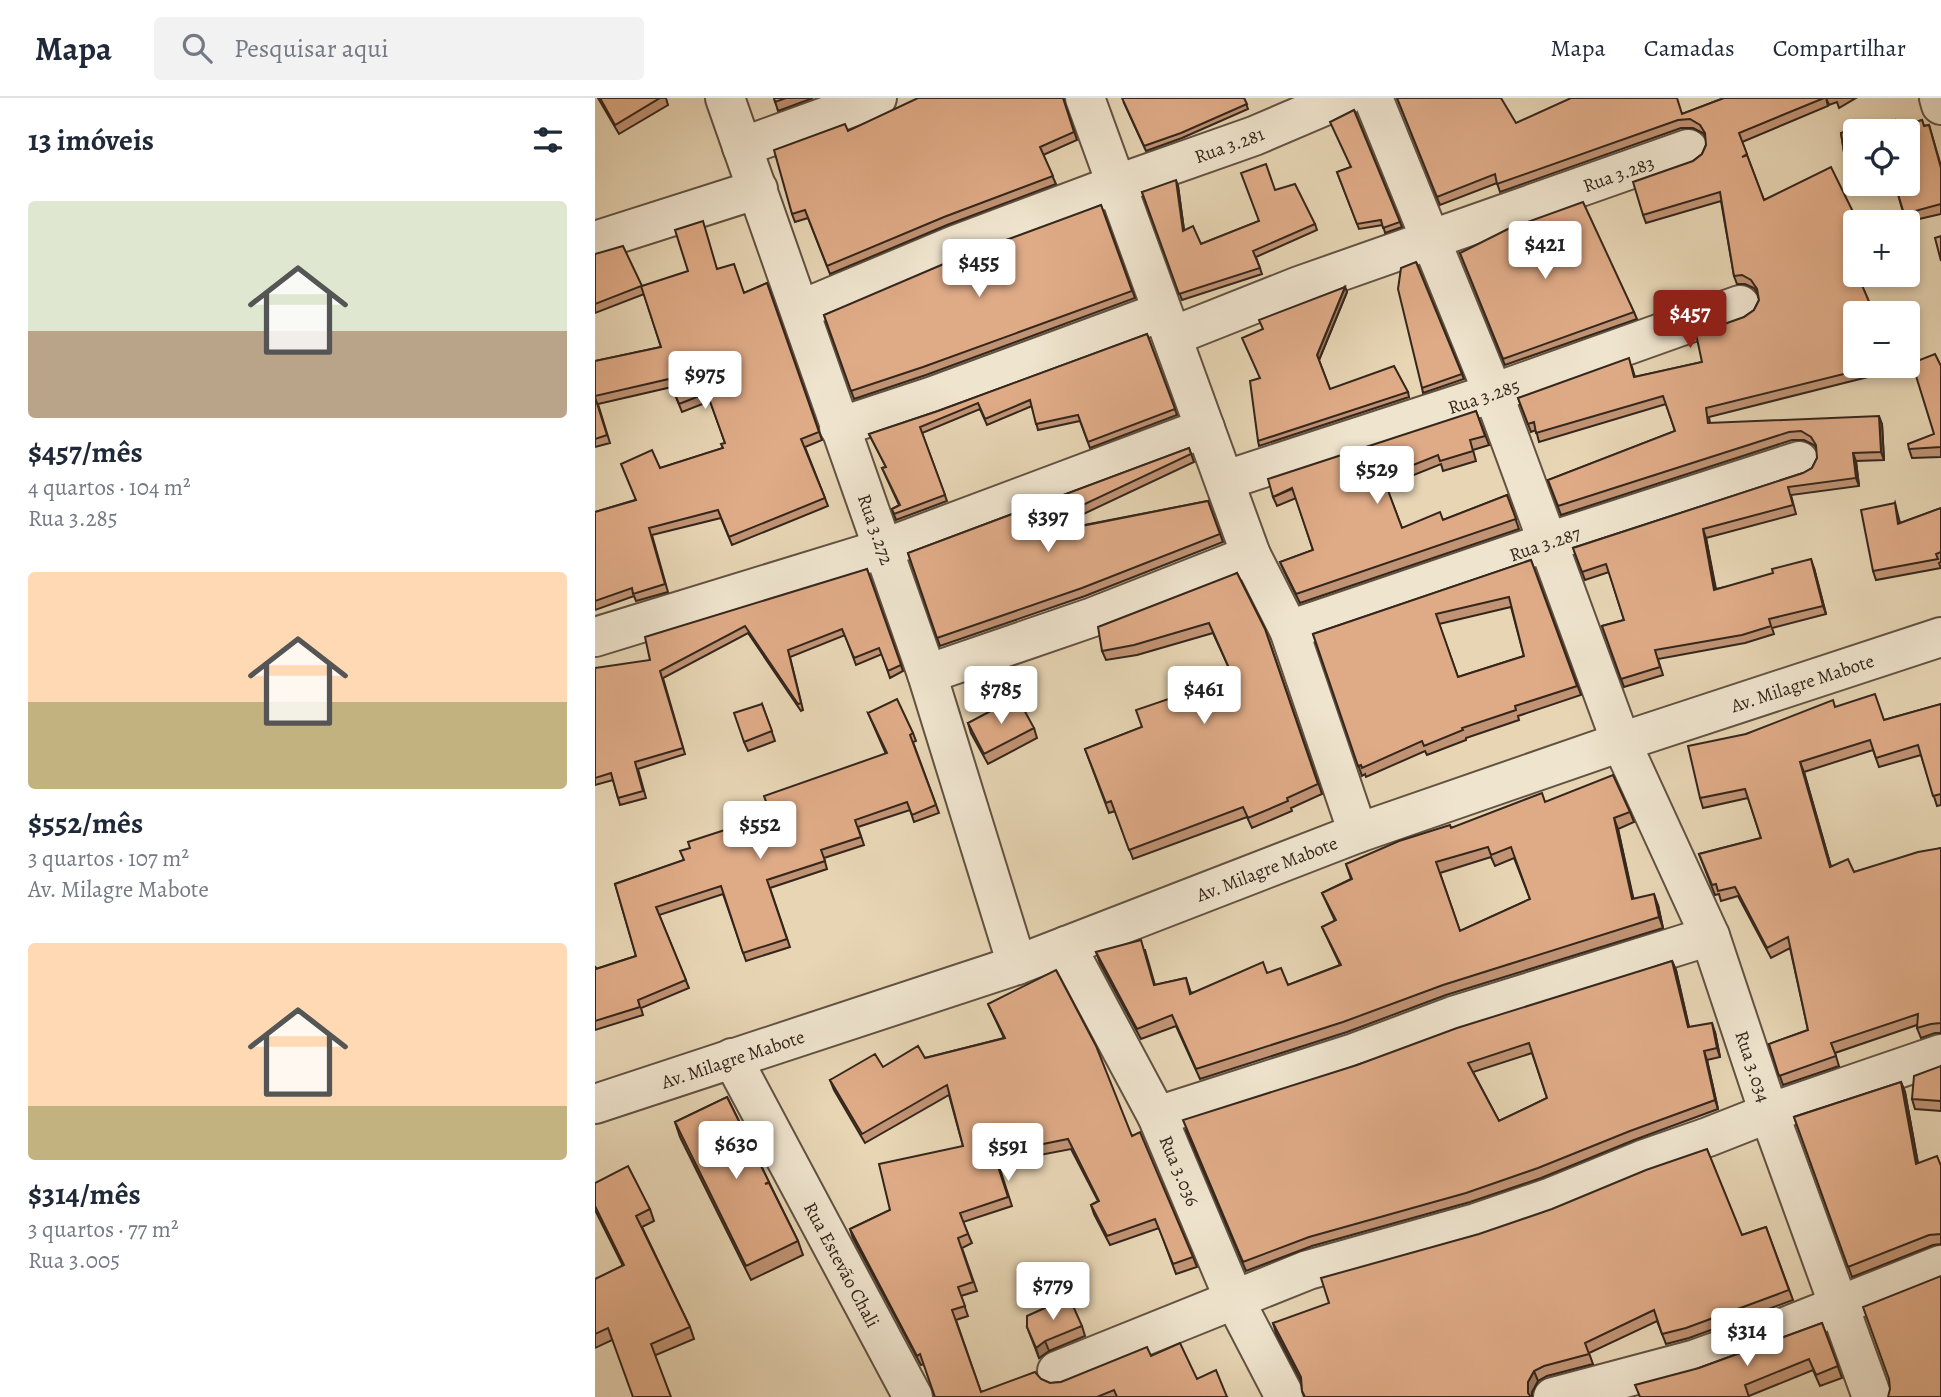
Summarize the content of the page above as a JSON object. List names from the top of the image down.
{
  "streets": {
    "street": [
      "Rua 3.281",
      "Rua 3.283",
      "Rua 3.285",
      "Rua 3.272",
      "Rua 3.287",
      "Av. Milagre Mabote",
      "Rua 3.034",
      "Rua 3.036",
      "Rua Estevão Chali"
    ]
  },
  "crossings": [
    ["Rua 3.281", "Rua 3.272"],
    ["Rua 3.283", "Rua 3.272"],
    ["Rua 3.283", "Rua 3.034"],
    ["Rua 3.285", "Rua 3.034"],
    ["Rua 3.272", "Av. Milagre Mabote"],
    ["Rua 3.287", "Rua 3.034"],
    ["Av. Milagre Mabote", "Rua 3.034"],
    ["Av. Milagre Mabote", "Rua 3.036"],
    ["Av. Milagre Mabote", "Rua Estevão Chali"]
  ],
  "page": {
    "header": "Mapa",
    "search": "Pesquisar aqui",
    "nav": ["Mapa", "Camadas", "Compartilhar"],
    "heading": "13 imóveis",
    "map_buttons": ["+", "−"],
    "list": [
      {
        "name": "$457/mês",
        "note": "4 quartos · 104 m² · Rua 3.285"
      },
      {
        "name": "$552/mês",
        "note": "3 quartos · 107 m² · Av. Milagre Mabote"
      },
      {
        "name": "$314/mês",
        "note": "3 quartos · 77 m² · Rua 3.005"
      }
    ],
    "price": [
      "$421",
      "$455",
      "$457",
      "$975",
      "$529",
      "$397",
      "$785",
      "$461",
      "$552",
      "$630",
      "$591",
      "$779",
      "$314"
    ]
  }
}
